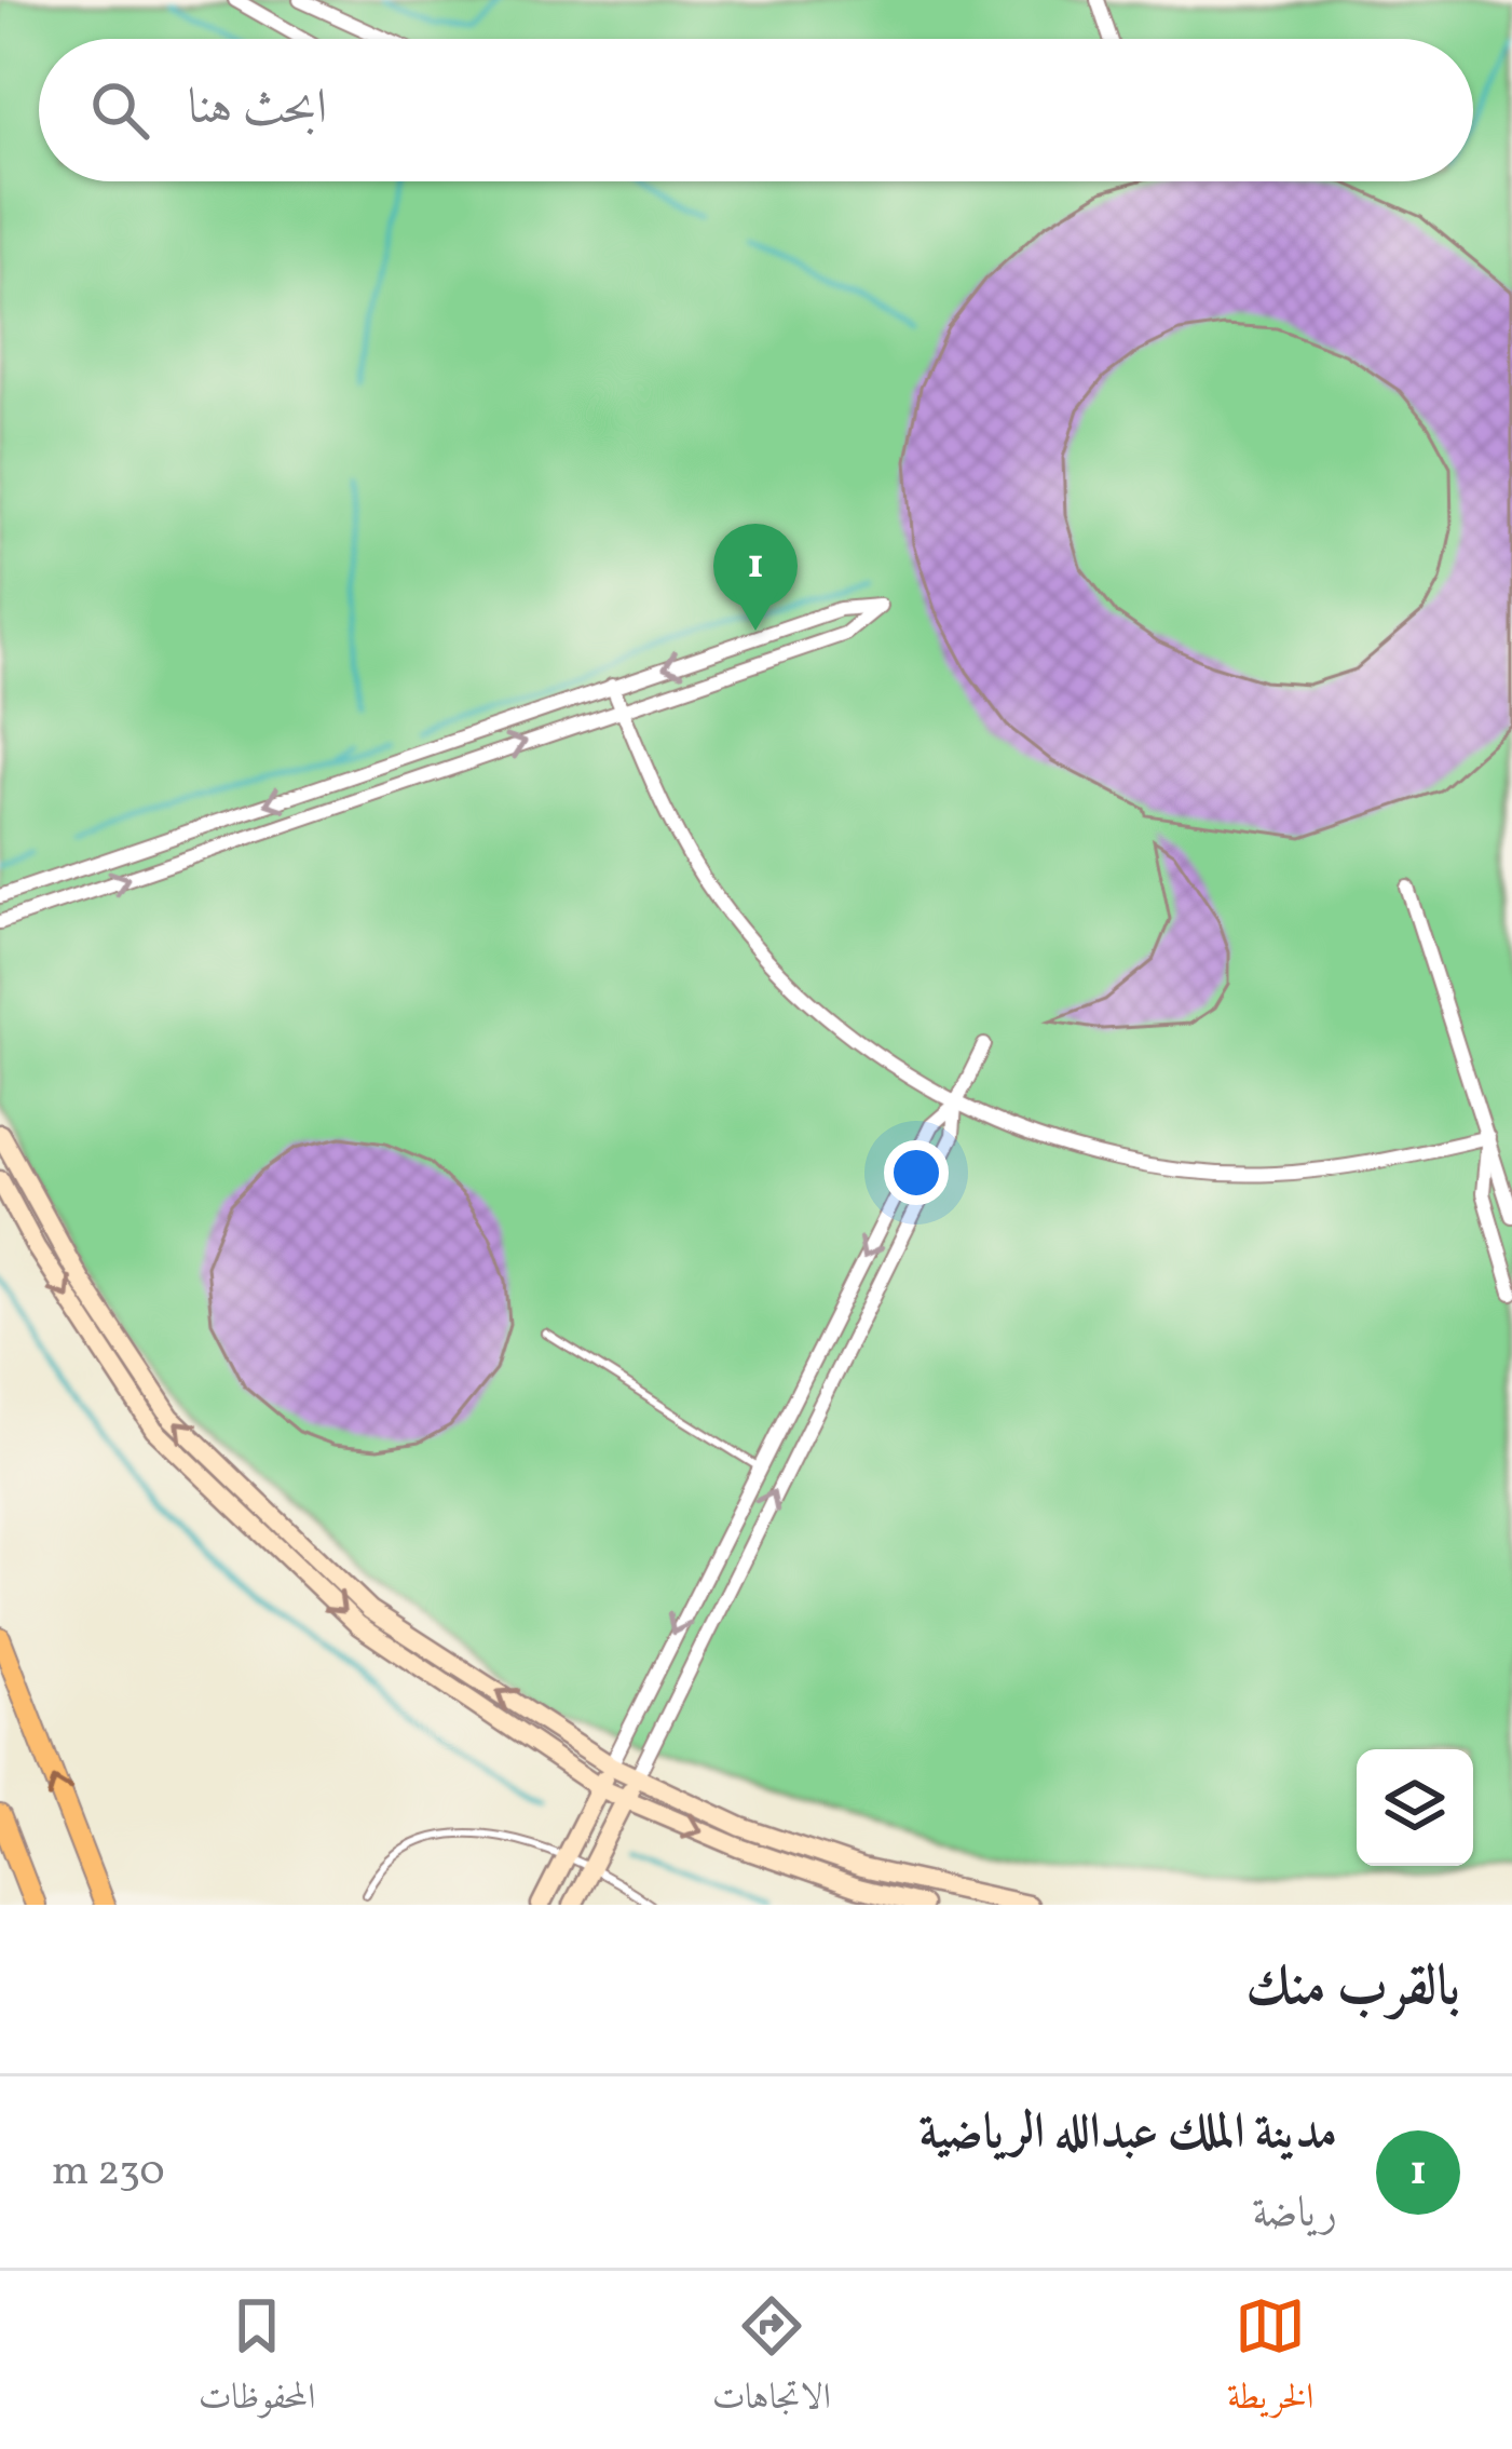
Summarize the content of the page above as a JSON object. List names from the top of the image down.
{
  "page": {
    "search": "ابحث هنا",
    "pins": "1",
    "heading": "بالقرب منك",
    "list": [
      {
        "mark": "1",
        "name": "مدينة الملك عبدالله الرياضية",
        "note": "رياضة",
        "value": "230 m"
      }
    ],
    "nav": ["الخريطة", "الاتجاهات", "المحفوظات"]
  }
}
